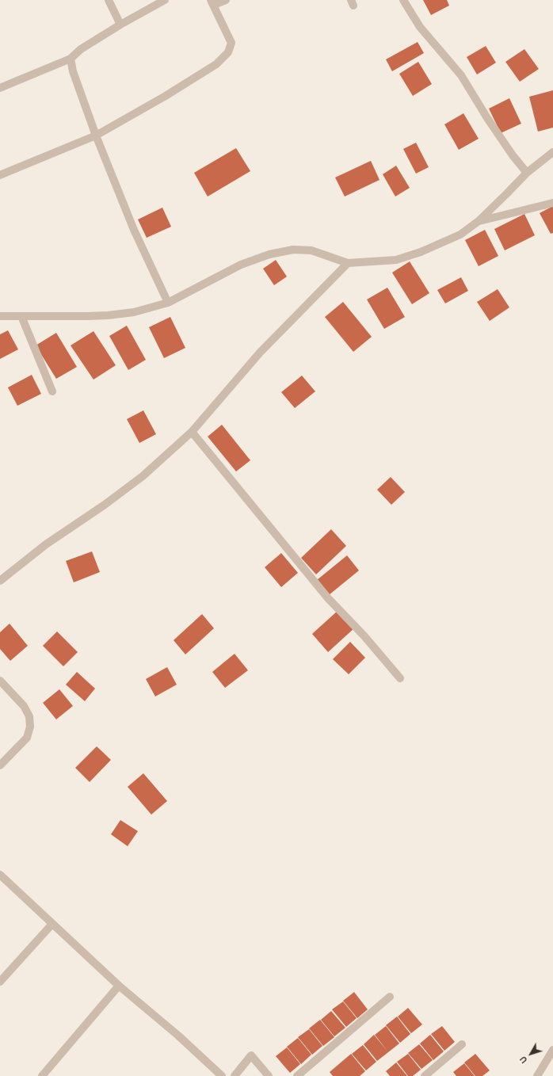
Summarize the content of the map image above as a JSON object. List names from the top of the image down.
{
  "north": "bottom left"
}
